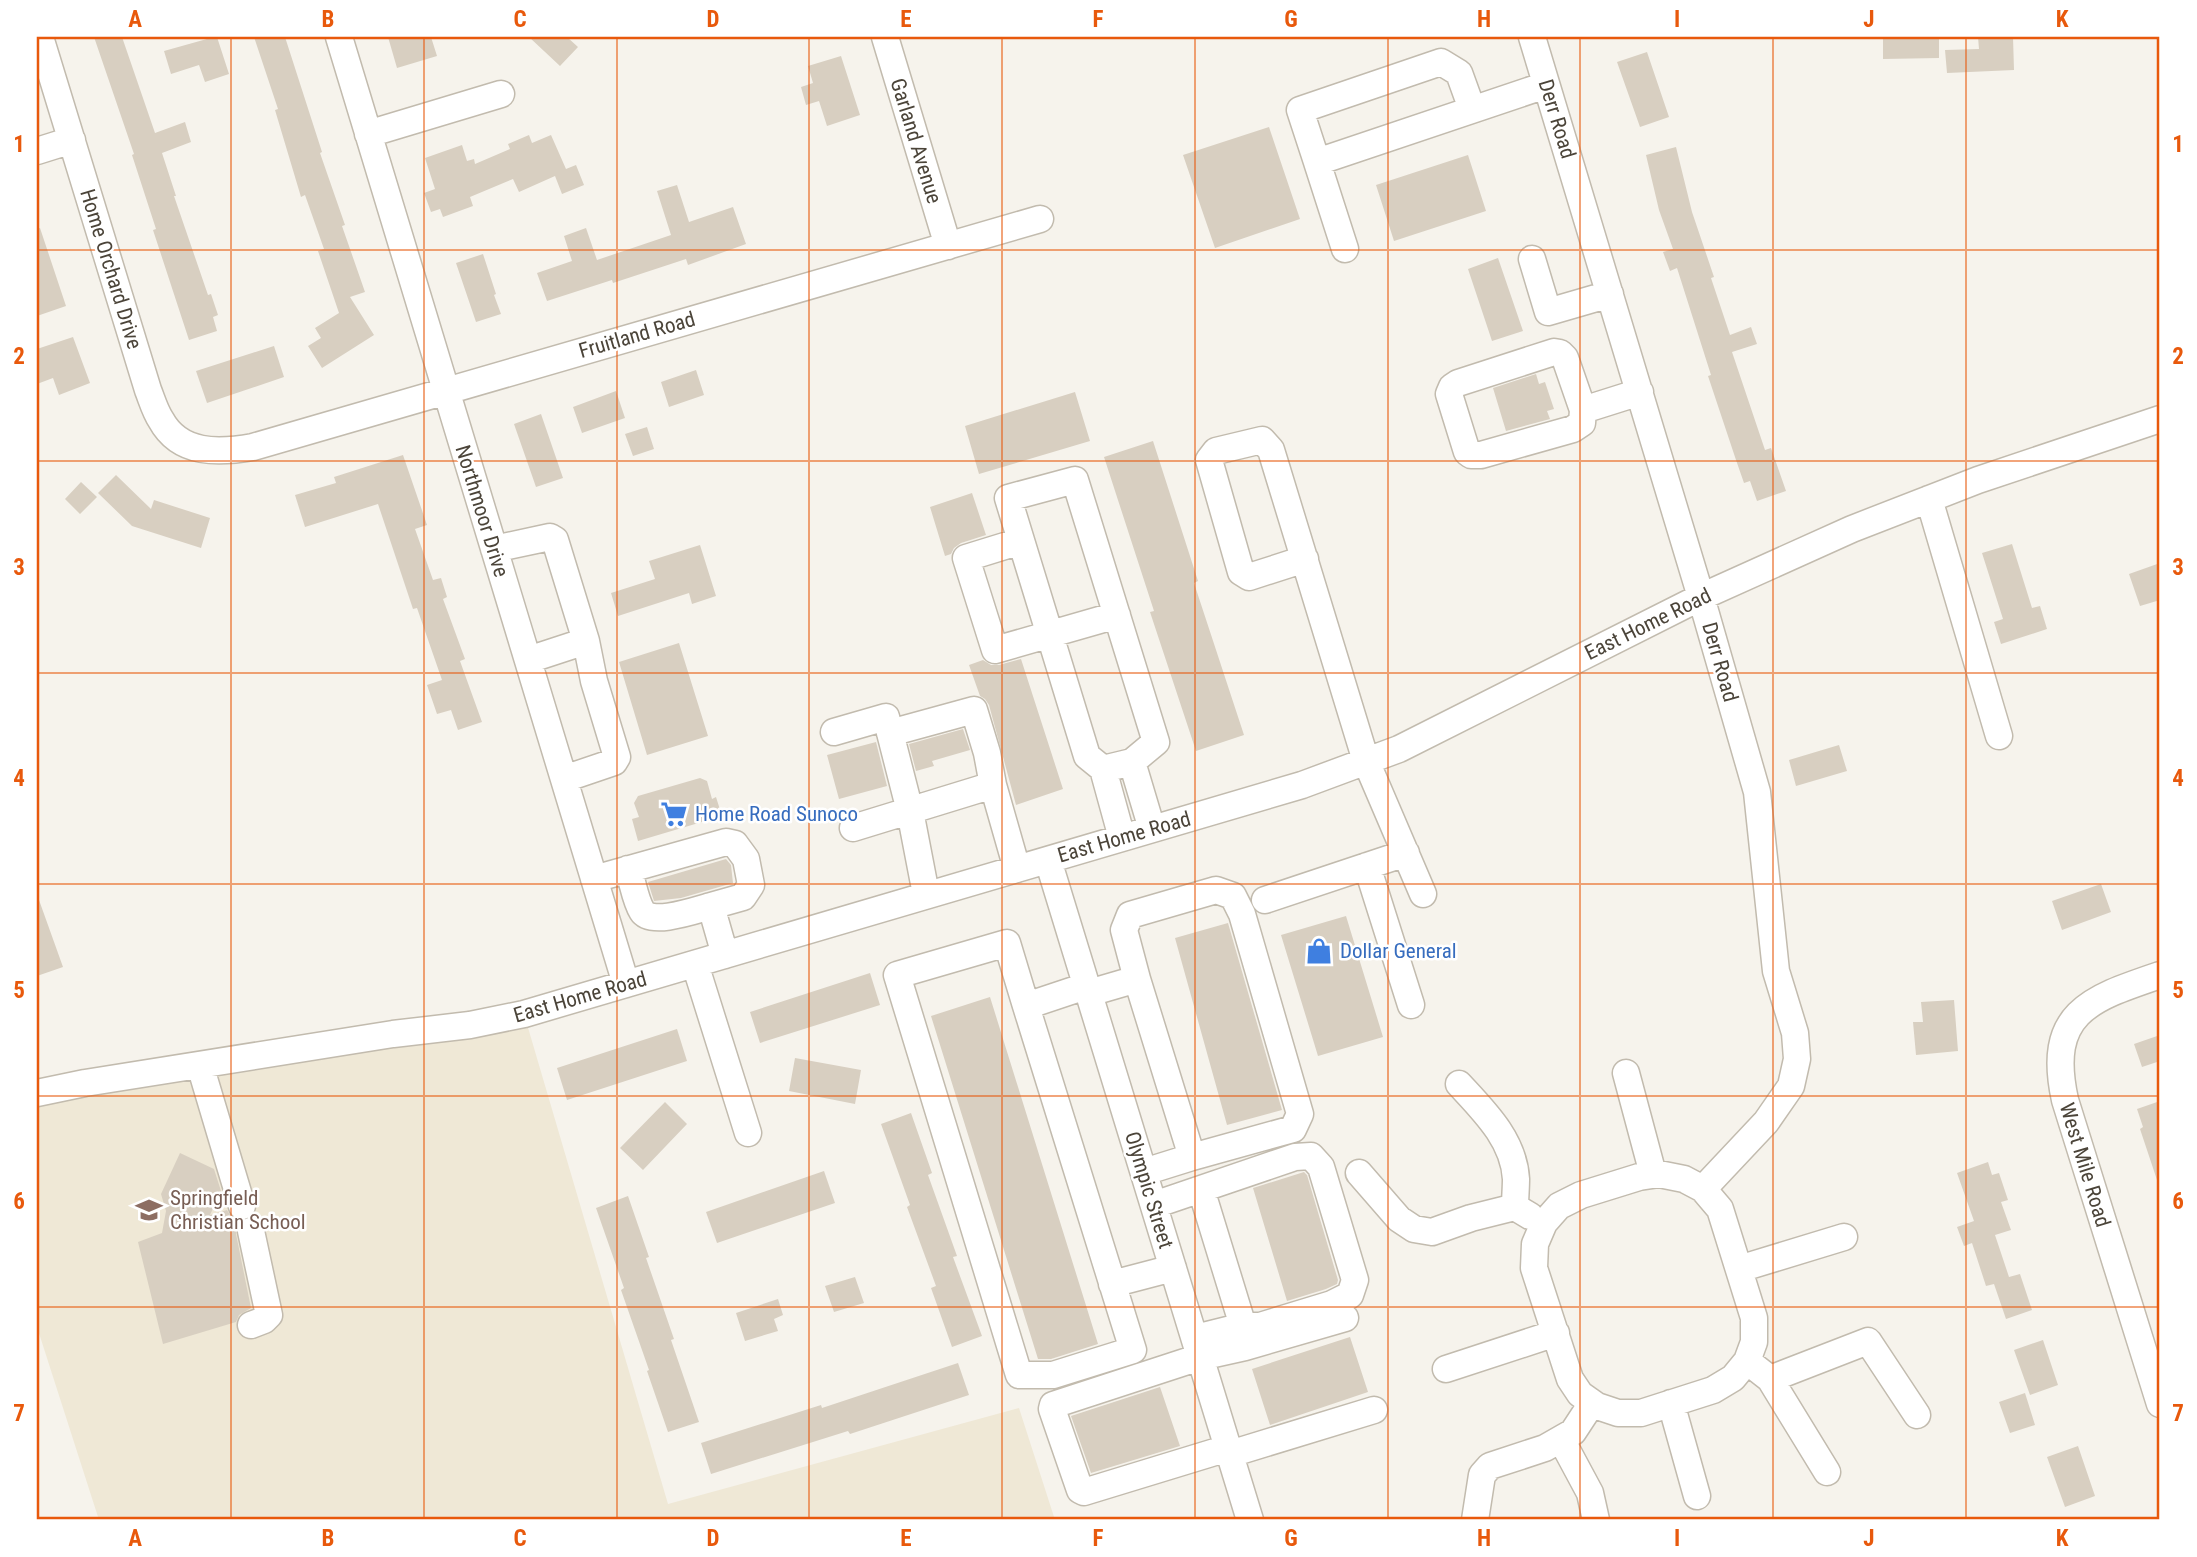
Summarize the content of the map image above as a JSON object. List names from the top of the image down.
{
  "streets": {
    "street": [
      "Derr Road",
      "Garland Avenue",
      "Home Orchard Drive",
      "Fruitland Road",
      "Northmoor Drive",
      "East Home Road",
      "West Mile Road",
      "Olympic Street"
    ]
  },
  "crossings": [
    ["Derr Road", "East Home Road"],
    ["Garland Avenue", "Fruitland Road"],
    ["Home Orchard Drive", "Fruitland Road"],
    ["Fruitland Road", "Northmoor Drive"],
    ["Northmoor Drive", "East Home Road"],
    ["East Home Road", "Olympic Street"]
  ],
  "places": {
    "supermarket": ["Home Road Sunoco"],
    "shop": ["Dollar General"],
    "school or university": ["Springfield Christian School"]
  },
  "grid": {
    "columns": [
      "A",
      "B",
      "C",
      "D",
      "E",
      "F",
      "G",
      "H",
      "I",
      "J",
      "K"
    ],
    "rows": [
      "1",
      "2",
      "3",
      "4",
      "5",
      "6",
      "7"
    ]
  }
}
